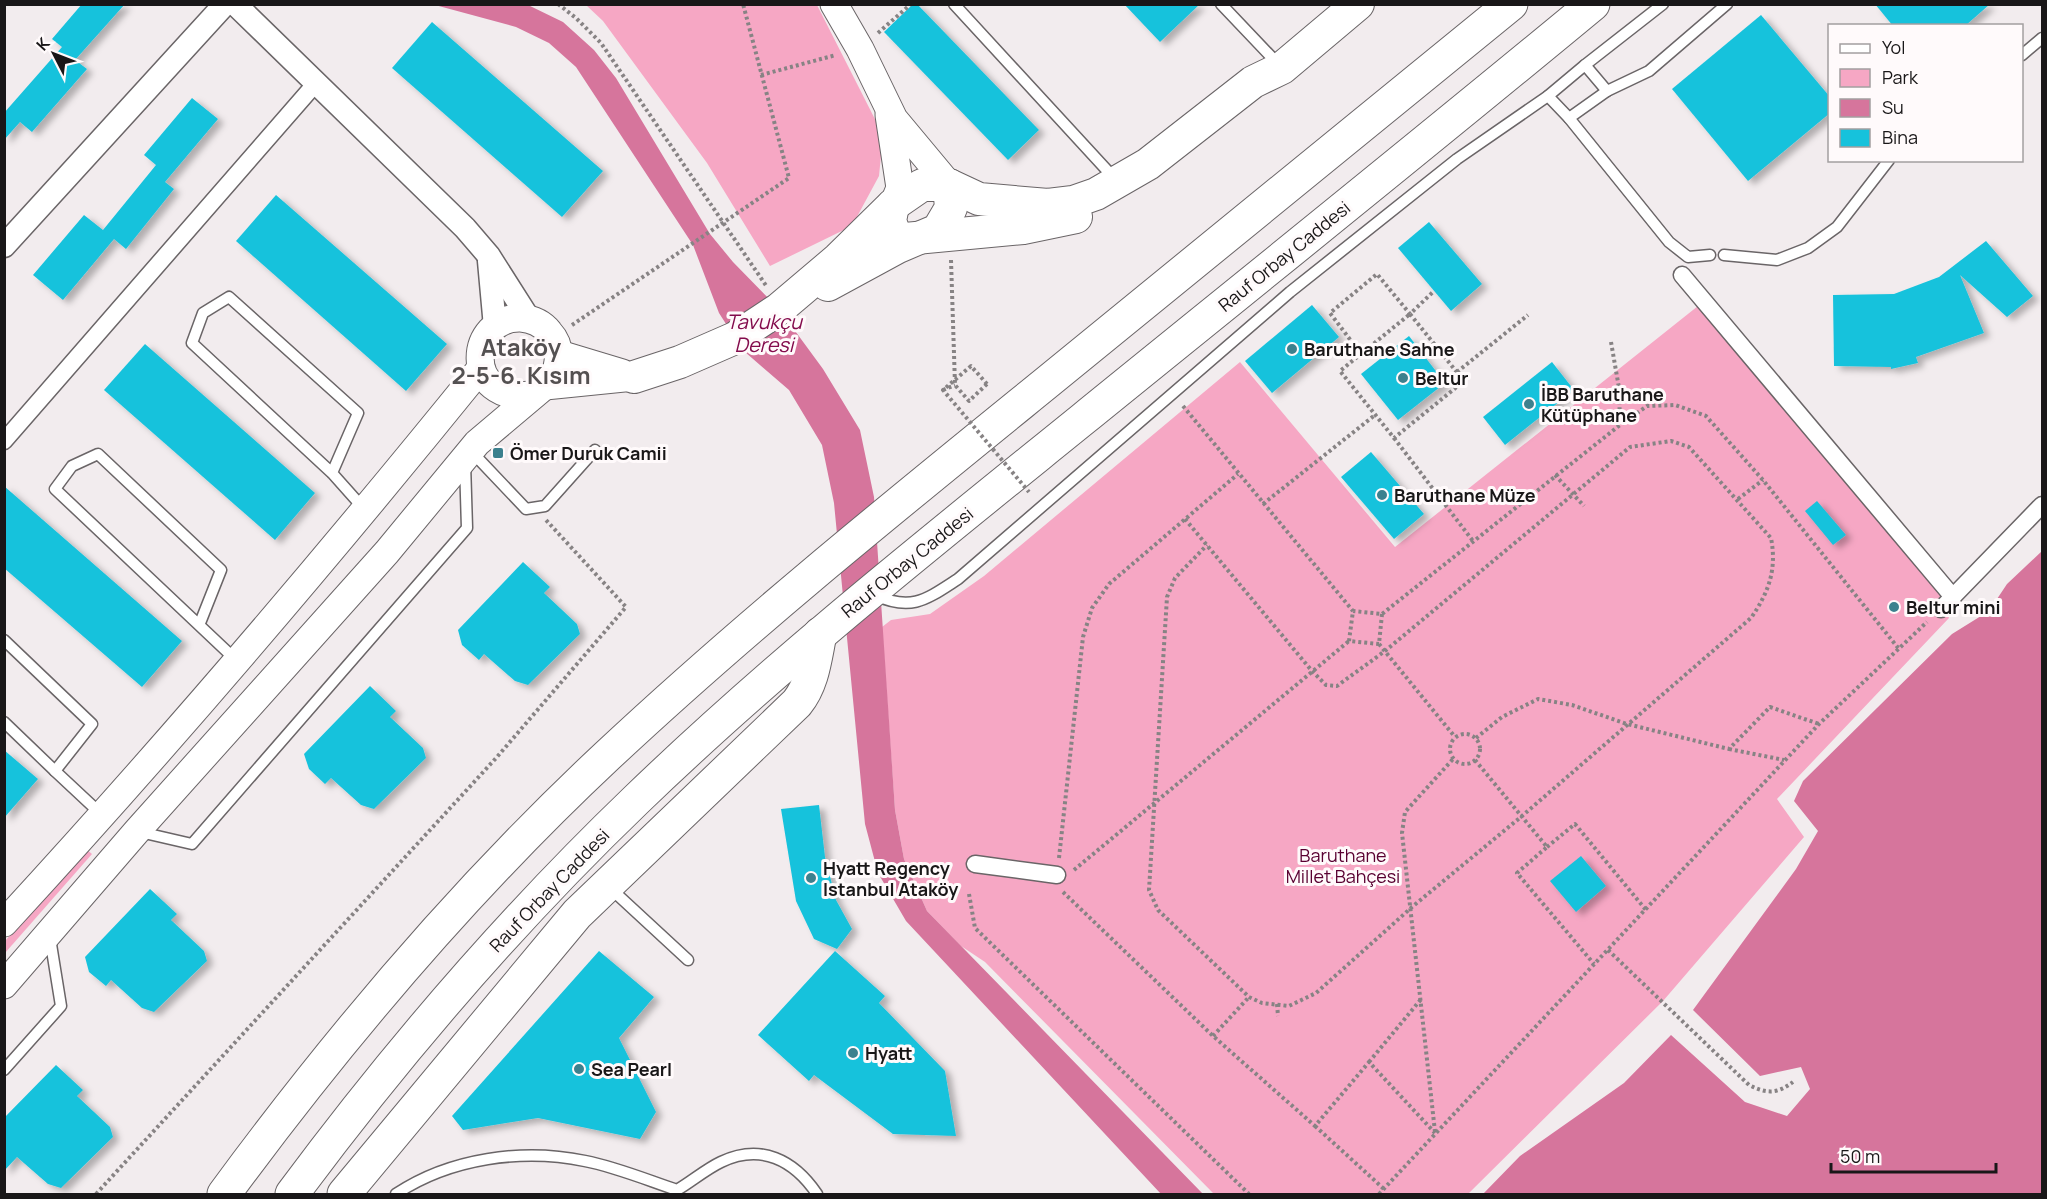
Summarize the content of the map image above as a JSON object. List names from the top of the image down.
{
  "streets": {
    "highway": ["Rauf Orbay Caddesi"]
  },
  "districts": ["Ataköy 2-5-6. Kısım"],
  "water": ["Tavukçu Deresi"],
  "parks": ["Baruthane Millet Bahçesi"],
  "places": {
    "other": [
      "Baruthane Sahne",
      "Beltur",
      "İBB Baruthane Kütüphane",
      "Baruthane Müze",
      "Beltur mini",
      "Hyatt Regency Istanbul Ataköy",
      "Hyatt",
      "Sea Pearl"
    ],
    "transit": ["Ömer Duruk Camii"]
  },
  "legend": [
    "Yol",
    "Park",
    "Su",
    "Bina"
  ],
  "scale_bar": "50 m",
  "north": "top left"
}
